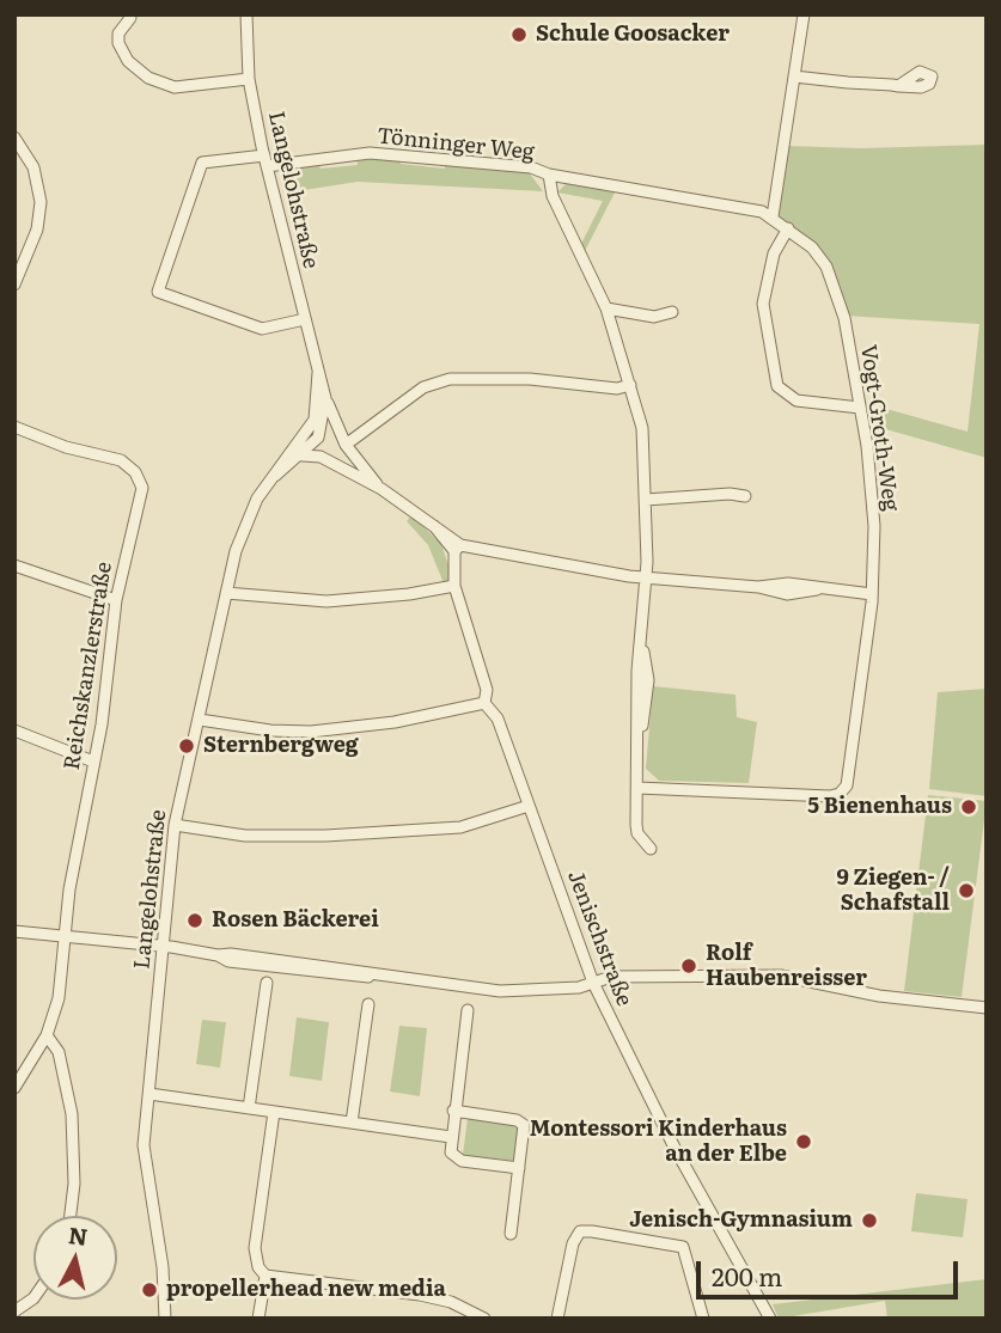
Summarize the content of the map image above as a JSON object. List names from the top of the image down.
{
  "streets": {
    "street": [
      "Tönninger Weg",
      "Langelohstraße",
      "Vogt-Groth-Weg",
      "Reichskanzlerstraße",
      "Jenischstraße"
    ]
  },
  "crossings": [
    ["Tönninger Weg", "Langelohstraße"],
    ["Tönninger Weg", "Vogt-Groth-Weg"]
  ],
  "places": [
    "Schule Goosacker",
    "Sternbergweg",
    "5 Bienenhaus",
    "9 Ziegen- / Schafstall",
    "Rosen Bäckerei",
    "Rolf Haubenreisser",
    "Montessori Kinderhaus an der Elbe",
    "Jenisch-Gymnasium",
    "propellerhead new media"
  ],
  "scale_bar": "200 m",
  "north": "top"
}
